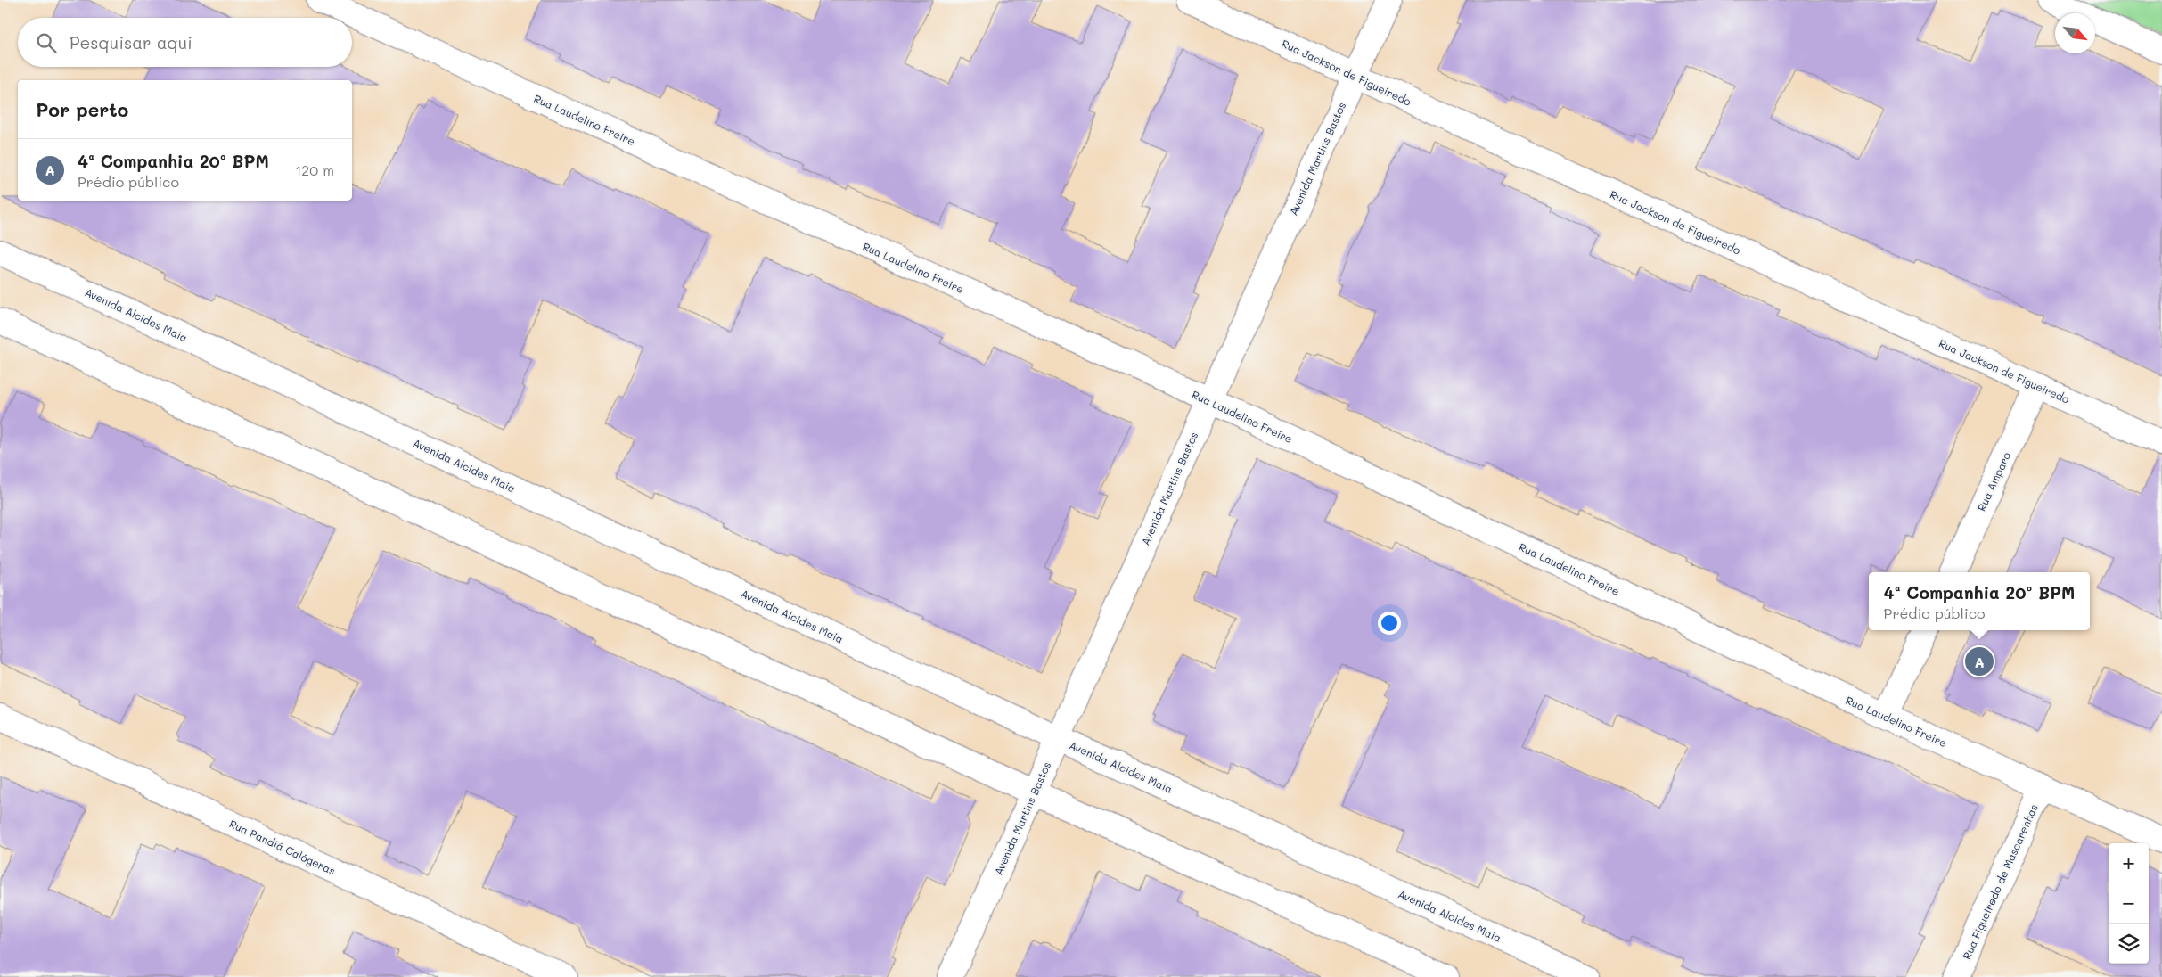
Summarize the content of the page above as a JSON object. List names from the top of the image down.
{
  "streets": {
    "street": [
      "Rua Jackson de Figueiredo",
      "Rua Laudelino Freire",
      "Avenida Martins Bastos",
      "Avenida Alcides Maia",
      "Rua Amparo",
      "Rua Pandiá Calógeras",
      "Rua Figueiredo de Mascarenhas"
    ]
  },
  "crossings": [
    ["Rua Jackson de Figueiredo", "Avenida Martins Bastos"],
    ["Rua Jackson de Figueiredo", "Rua Amparo"],
    ["Rua Laudelino Freire", "Avenida Martins Bastos"],
    ["Rua Laudelino Freire", "Rua Figueiredo de Mascarenhas"],
    ["Avenida Martins Bastos", "Avenida Alcides Maia"]
  ],
  "north": "bottom right",
  "page": {
    "search": "Pesquisar aqui",
    "heading": "Por perto",
    "list": [
      {
        "mark": "A",
        "name": "4ª Companhia 20º BPM",
        "note": "Prédio público",
        "value": "120 m"
      }
    ],
    "popup": ["4ª Companhia 20º BPM", "Prédio público"],
    "pins": "A",
    "map_buttons": ["+", "−"]
  }
}
